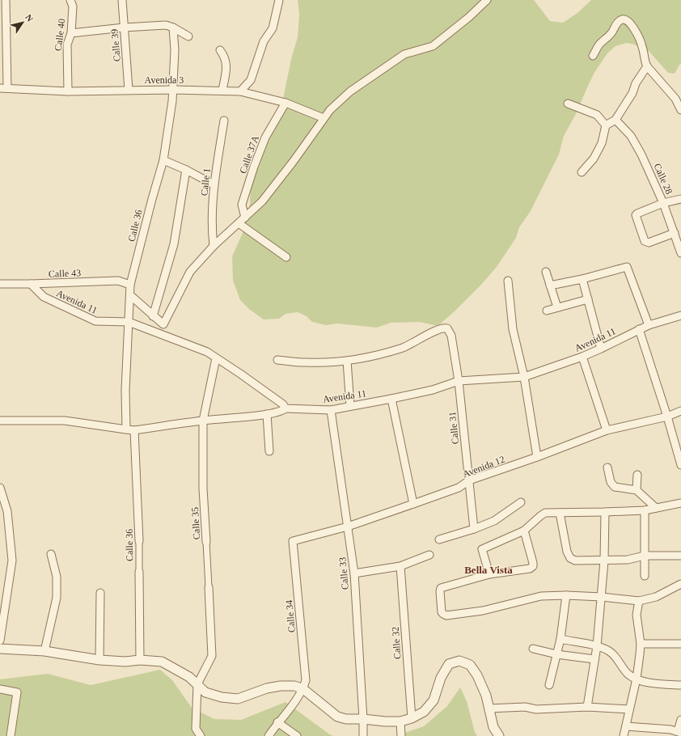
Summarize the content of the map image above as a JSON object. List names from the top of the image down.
{
  "streets": {
    "street": [
      "Calle 40",
      "Calle 39",
      "Avenida 3",
      "Calle 37A",
      "Calle 28",
      "Calle 1",
      "Calle 36",
      "Calle 43",
      "Avenida 11",
      "Calle 31",
      "Avenida 12",
      "Calle 35",
      "Calle 33",
      "Calle 34",
      "Calle 32"
    ]
  },
  "crossings": [
    ["Calle 40", "Avenida 3"],
    ["Calle 39", "Avenida 3"],
    ["Avenida 3", "Calle 37A"],
    ["Avenida 3", "Calle 36"],
    ["Calle 36", "Calle 43"],
    ["Calle 36", "Avenida 11"],
    ["Calle 43", "Avenida 11"],
    ["Avenida 11", "Calle 31"],
    ["Avenida 11", "Calle 35"],
    ["Avenida 11", "Calle 33"],
    ["Calle 31", "Avenida 12"],
    ["Avenida 12", "Calle 33"],
    ["Avenida 12", "Calle 34"]
  ],
  "districts": ["Bella Vista"],
  "north": "top right"
}
